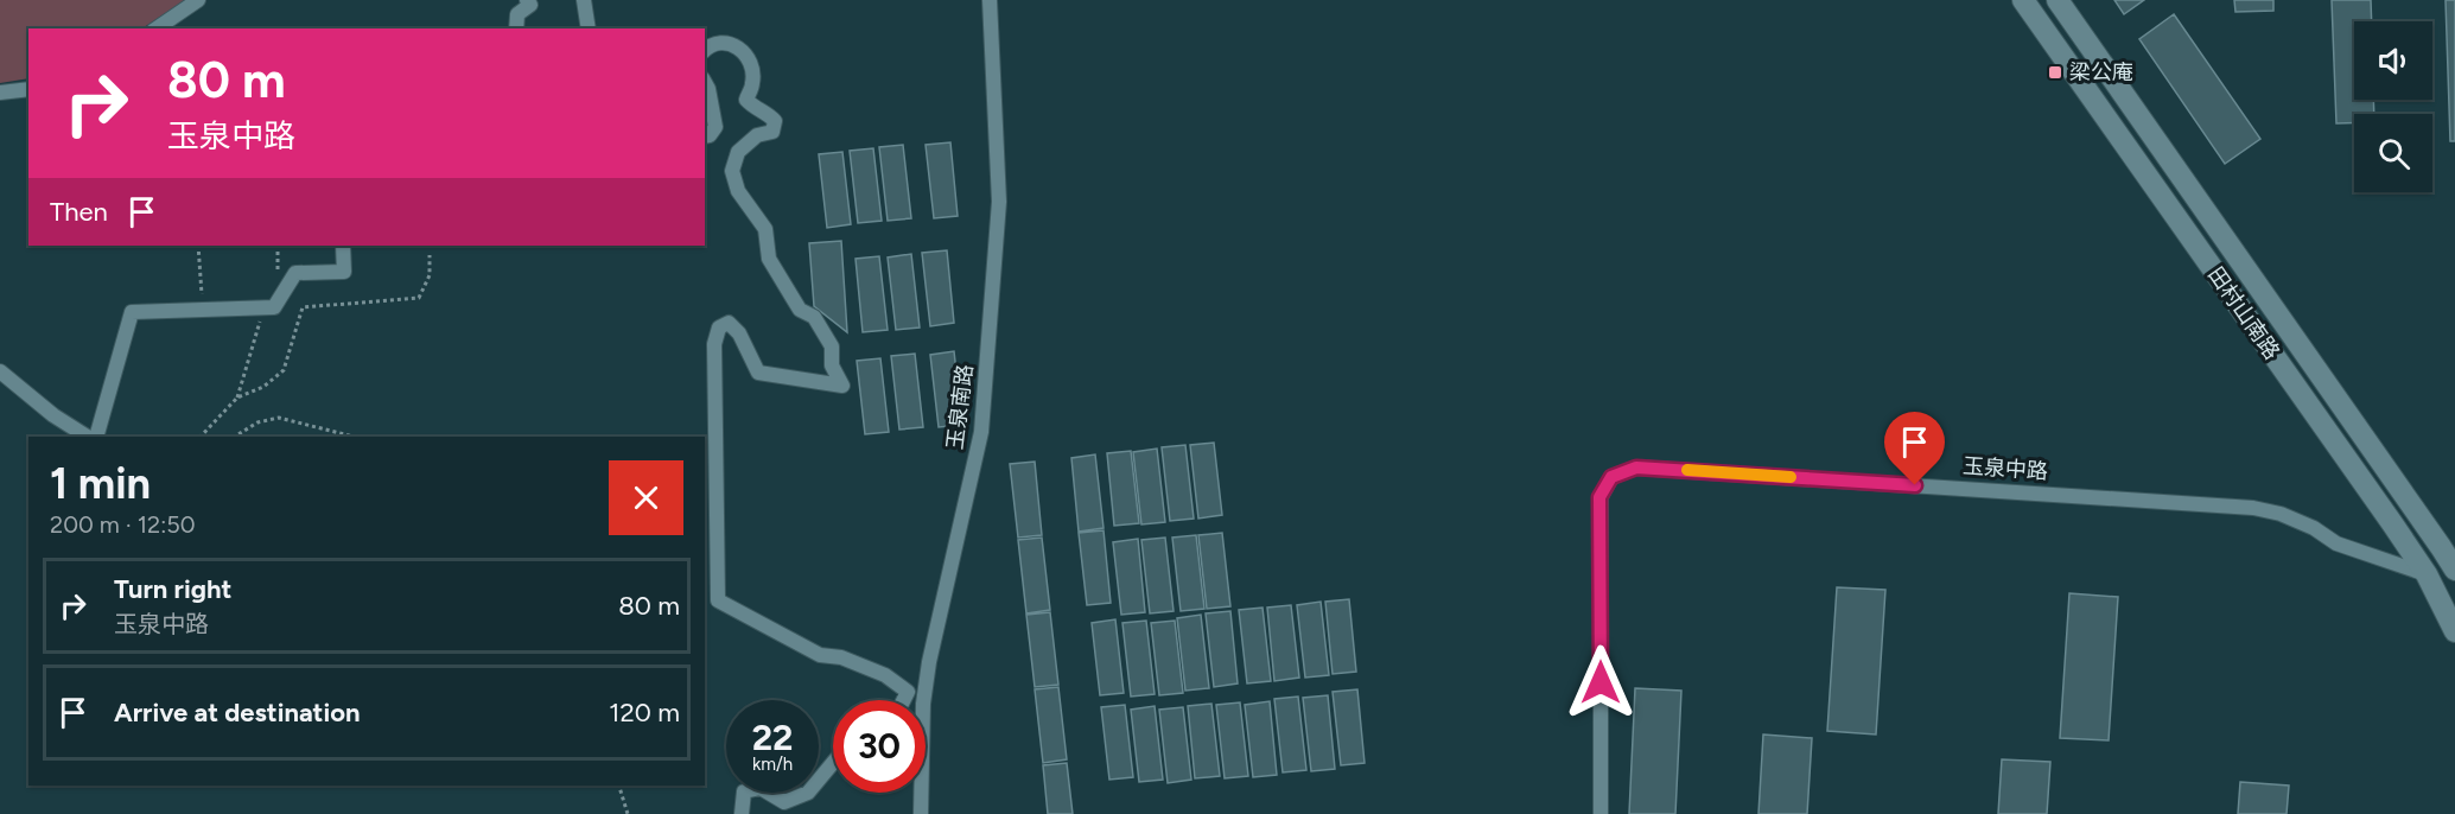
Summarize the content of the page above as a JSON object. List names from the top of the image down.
{
  "streets": {
    "main road": ["田村山南路"],
    "street": ["玉泉南路", "玉泉中路"]
  },
  "crossings": [
    ["田村山南路", "玉泉中路"]
  ],
  "places": {
    "transit": ["梁公庵"]
  },
  "page": {
    "turn": ["80 m", "玉泉中路"],
    "then": "Then",
    "heading": ["1 min", "200 m · 12:50"],
    "list": [
      {
        "name": "Turn right",
        "note": "玉泉中路",
        "value": "80 m"
      },
      {
        "name": "Arrive at destination",
        "value": "120 m"
      }
    ],
    "speed": "22 km/h",
    "limit": "30"
  }
}
